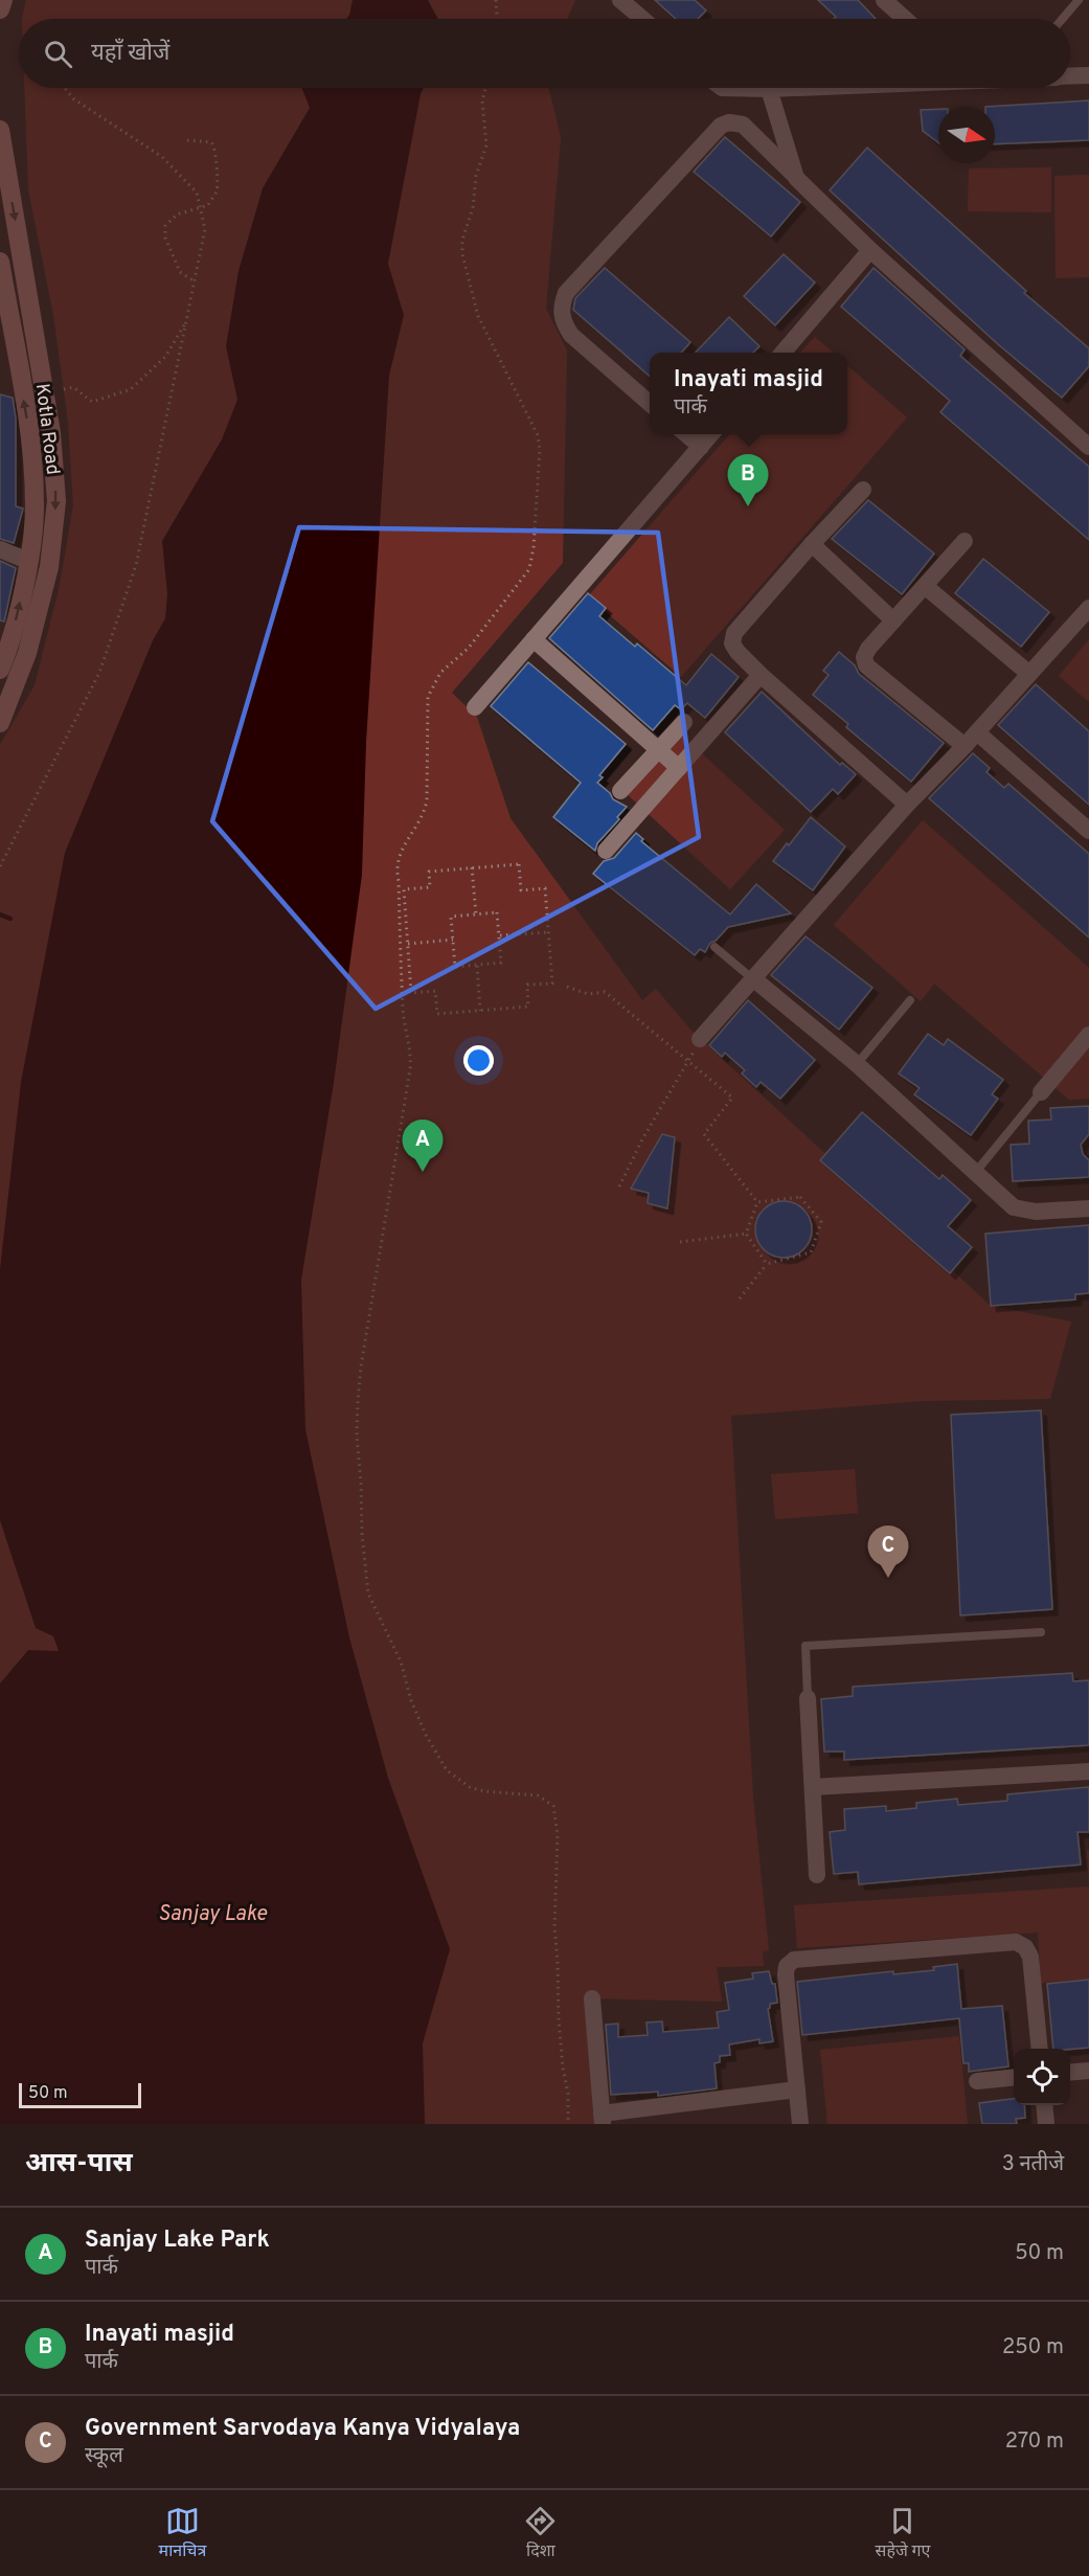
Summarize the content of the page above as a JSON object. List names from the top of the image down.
{
  "streets": {
    "main road": ["Kotla Road"]
  },
  "water": ["Sanjay Lake"],
  "scale_bar": "50 m",
  "north": "right",
  "page": {
    "search": "यहाँ खोजें",
    "popup": ["Inayati masjid", "पार्क"],
    "pins": ["B", "A", "C"],
    "scale": "50 m",
    "heading": ["आस-पास", "3 नतीजे"],
    "list": [
      {
        "mark": "A",
        "name": "Sanjay Lake Park",
        "note": "पार्क",
        "value": "50 m"
      },
      {
        "mark": "B",
        "name": "Inayati masjid",
        "note": "पार्क",
        "value": "250 m"
      },
      {
        "mark": "C",
        "name": "Government Sarvodaya Kanya Vidyalaya",
        "note": "स्कूल",
        "value": "270 m"
      }
    ],
    "nav": ["मानचित्र", "दिशा", "सहेजे गए"]
  }
}
